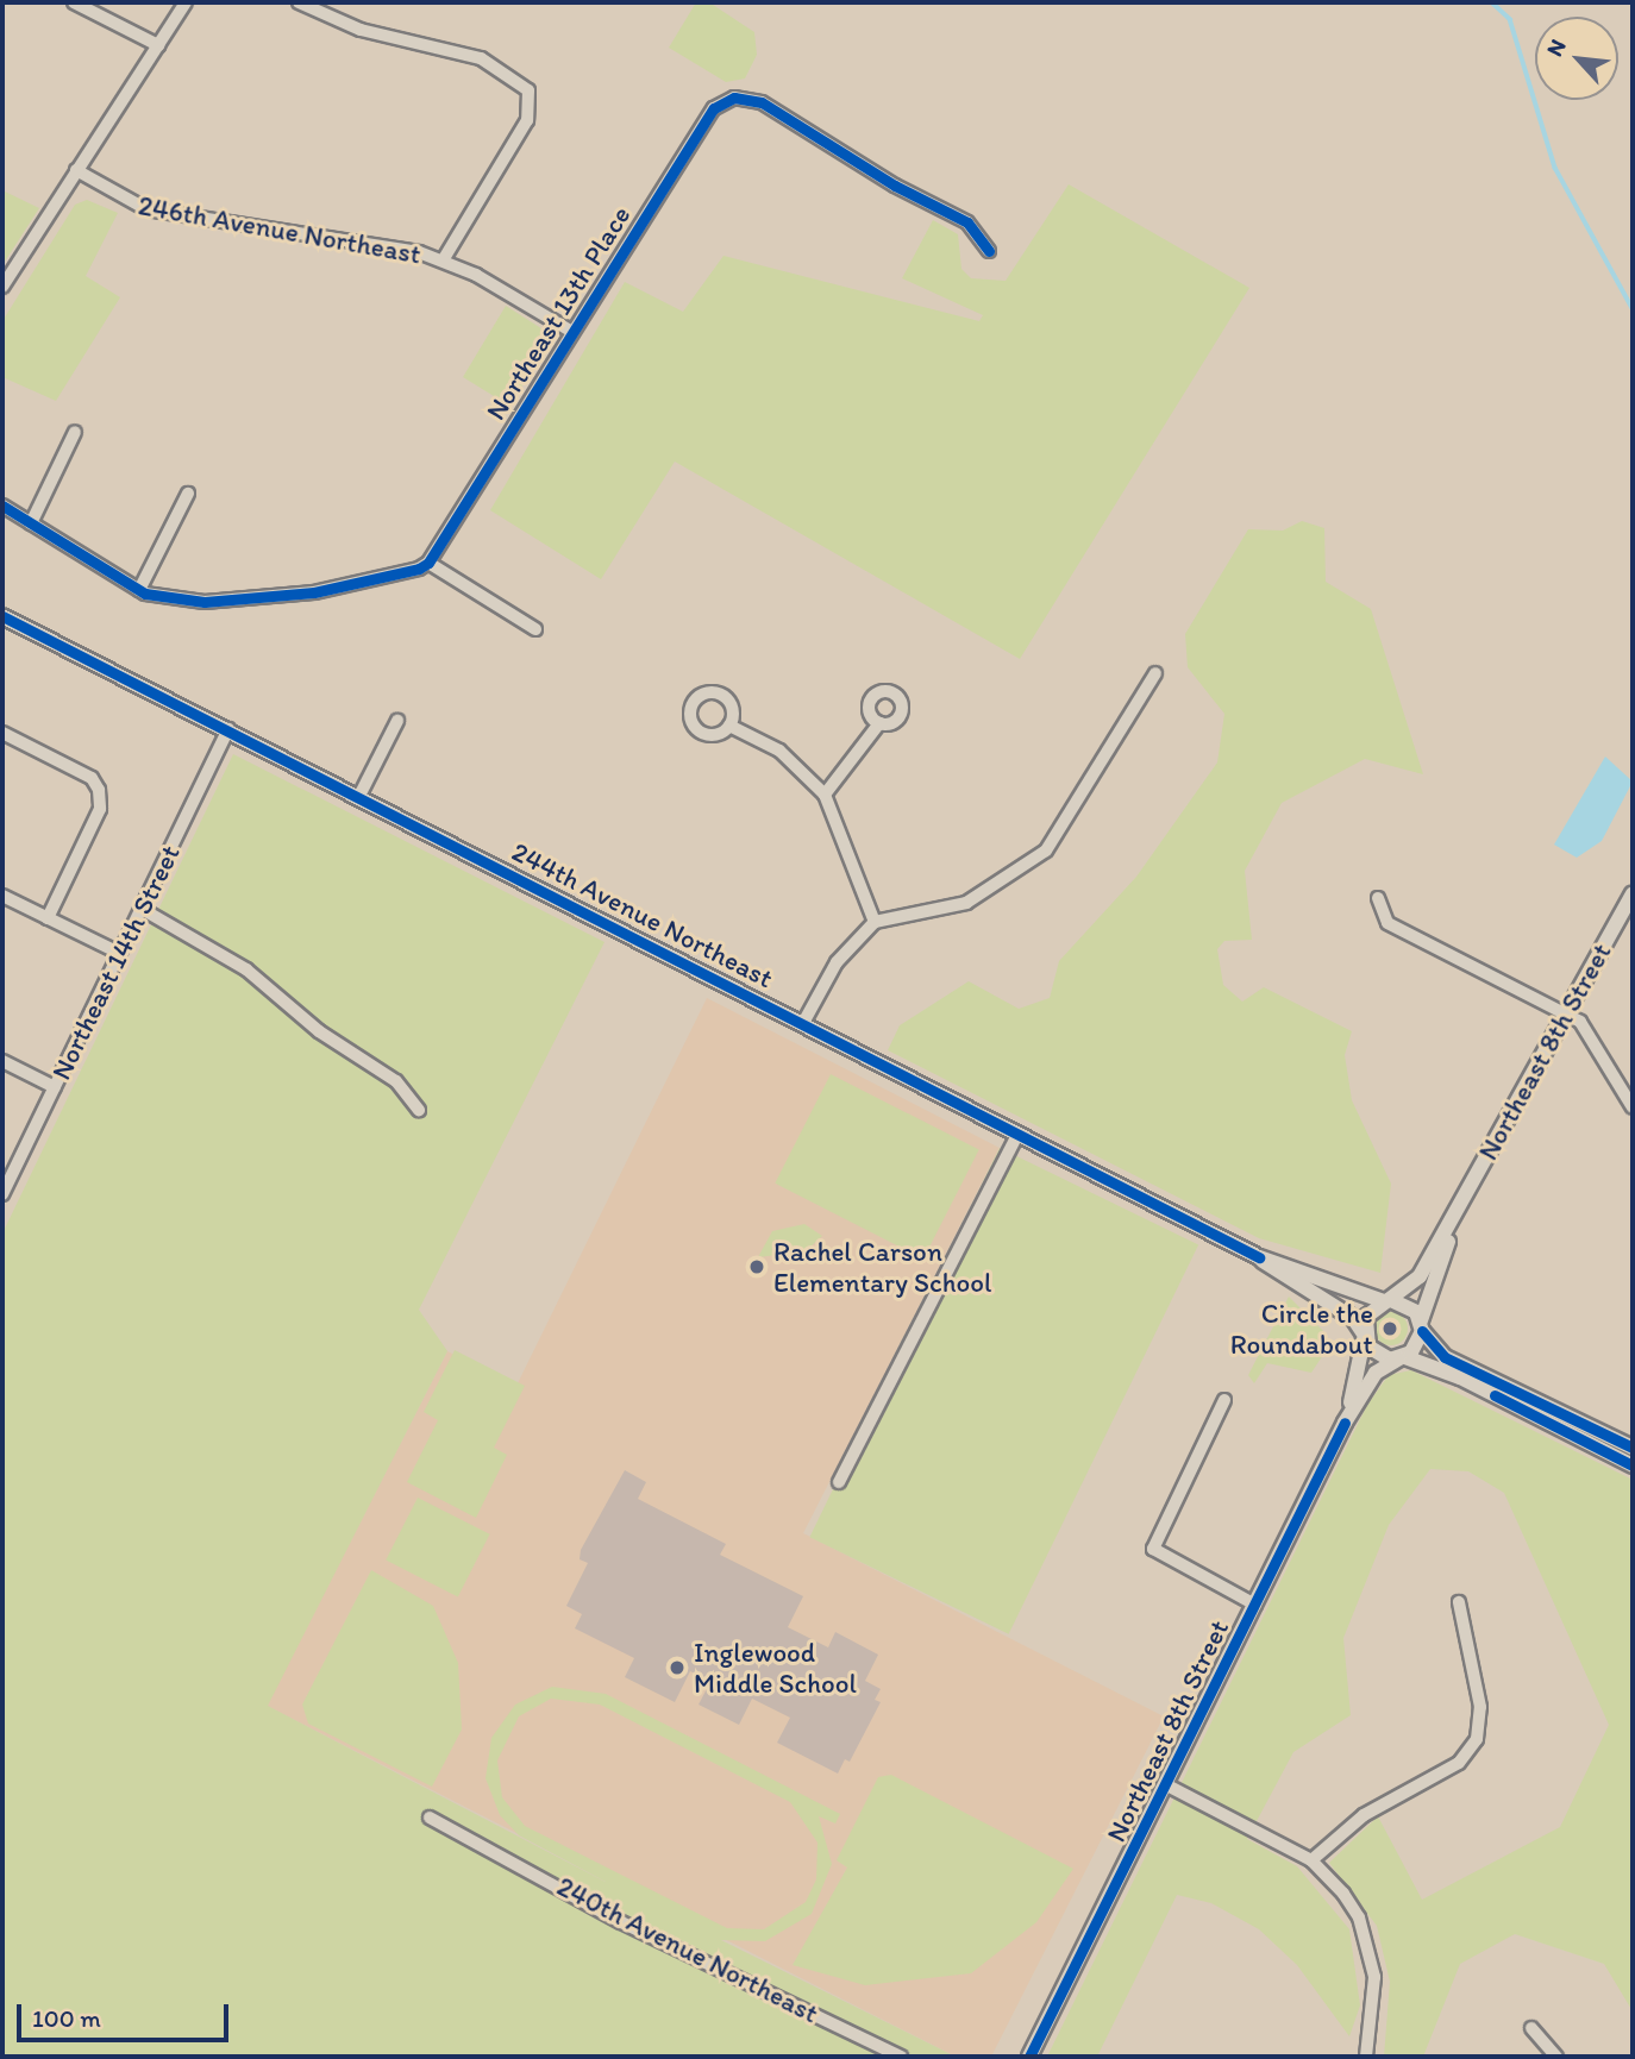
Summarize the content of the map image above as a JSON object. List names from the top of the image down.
{
  "streets": {
    "street": [
      "246th Avenue Northeast",
      "Northeast 13th Place",
      "244th Avenue Northeast",
      "Northeast 14th Street",
      "Northeast 8th Street",
      "240th Avenue Northeast"
    ]
  },
  "crossings": [
    ["246th Avenue Northeast", "Northeast 13th Place"],
    ["244th Avenue Northeast", "Northeast 14th Street"],
    ["244th Avenue Northeast", "Northeast 8th Street"]
  ],
  "places": ["Rachel Carson Elementary School", "Circle the Roundabout", "Inglewood Middle School"],
  "scale_bar": "100 m",
  "north": "top left"
}
